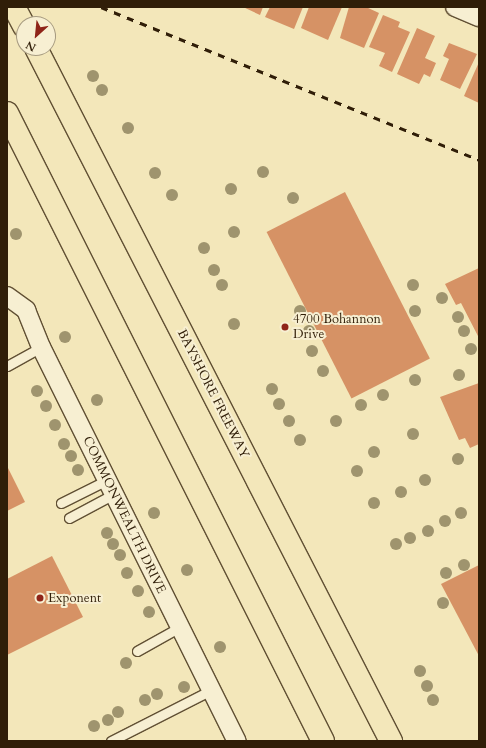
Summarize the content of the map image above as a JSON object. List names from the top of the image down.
{
  "streets": {
    "highway": ["BAYSHORE FREEWAY"],
    "street": ["COMMONWEALTH DRIVE"]
  },
  "places": ["4700 Bohannon Drive", "Exponent"],
  "north": "bottom left"
}
